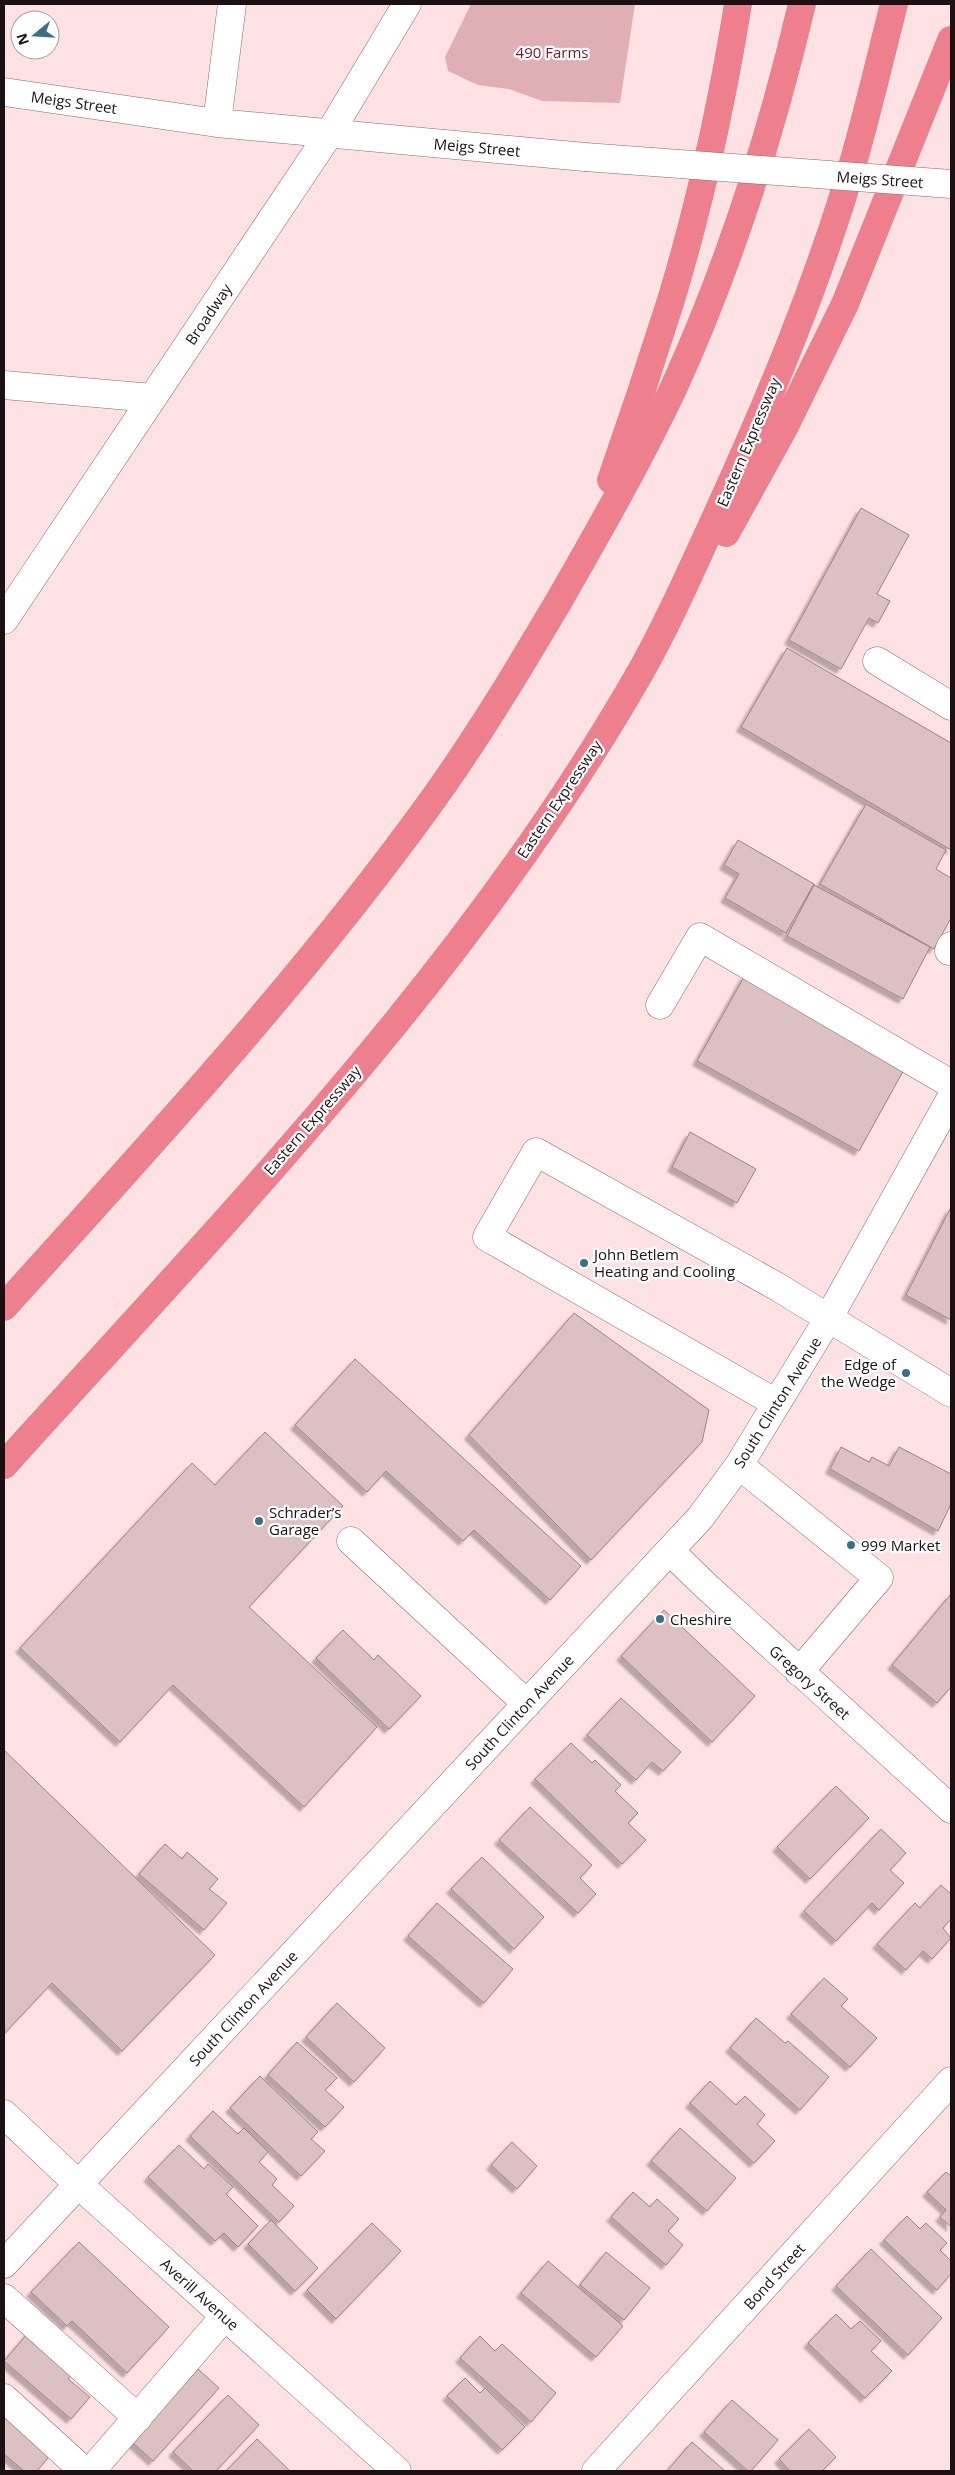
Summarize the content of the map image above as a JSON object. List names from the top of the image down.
{
  "streets": {
    "highway": ["Eastern Expressway"],
    "street": [
      "Meigs Street",
      "Broadway",
      "South Clinton Avenue",
      "Gregory Street",
      "Bond Street",
      "Averill Avenue"
    ]
  },
  "crossings": [
    ["Meigs Street", "Broadway"],
    ["South Clinton Avenue", "Gregory Street"],
    ["South Clinton Avenue", "Averill Avenue"]
  ],
  "parks": ["490 Farms"],
  "places": [
    "John Betlem Heating and Cooling",
    "Edge of the Wedge",
    "Schrader’s Garage",
    "999 Market",
    "Cheshire"
  ],
  "north": "left"
}
